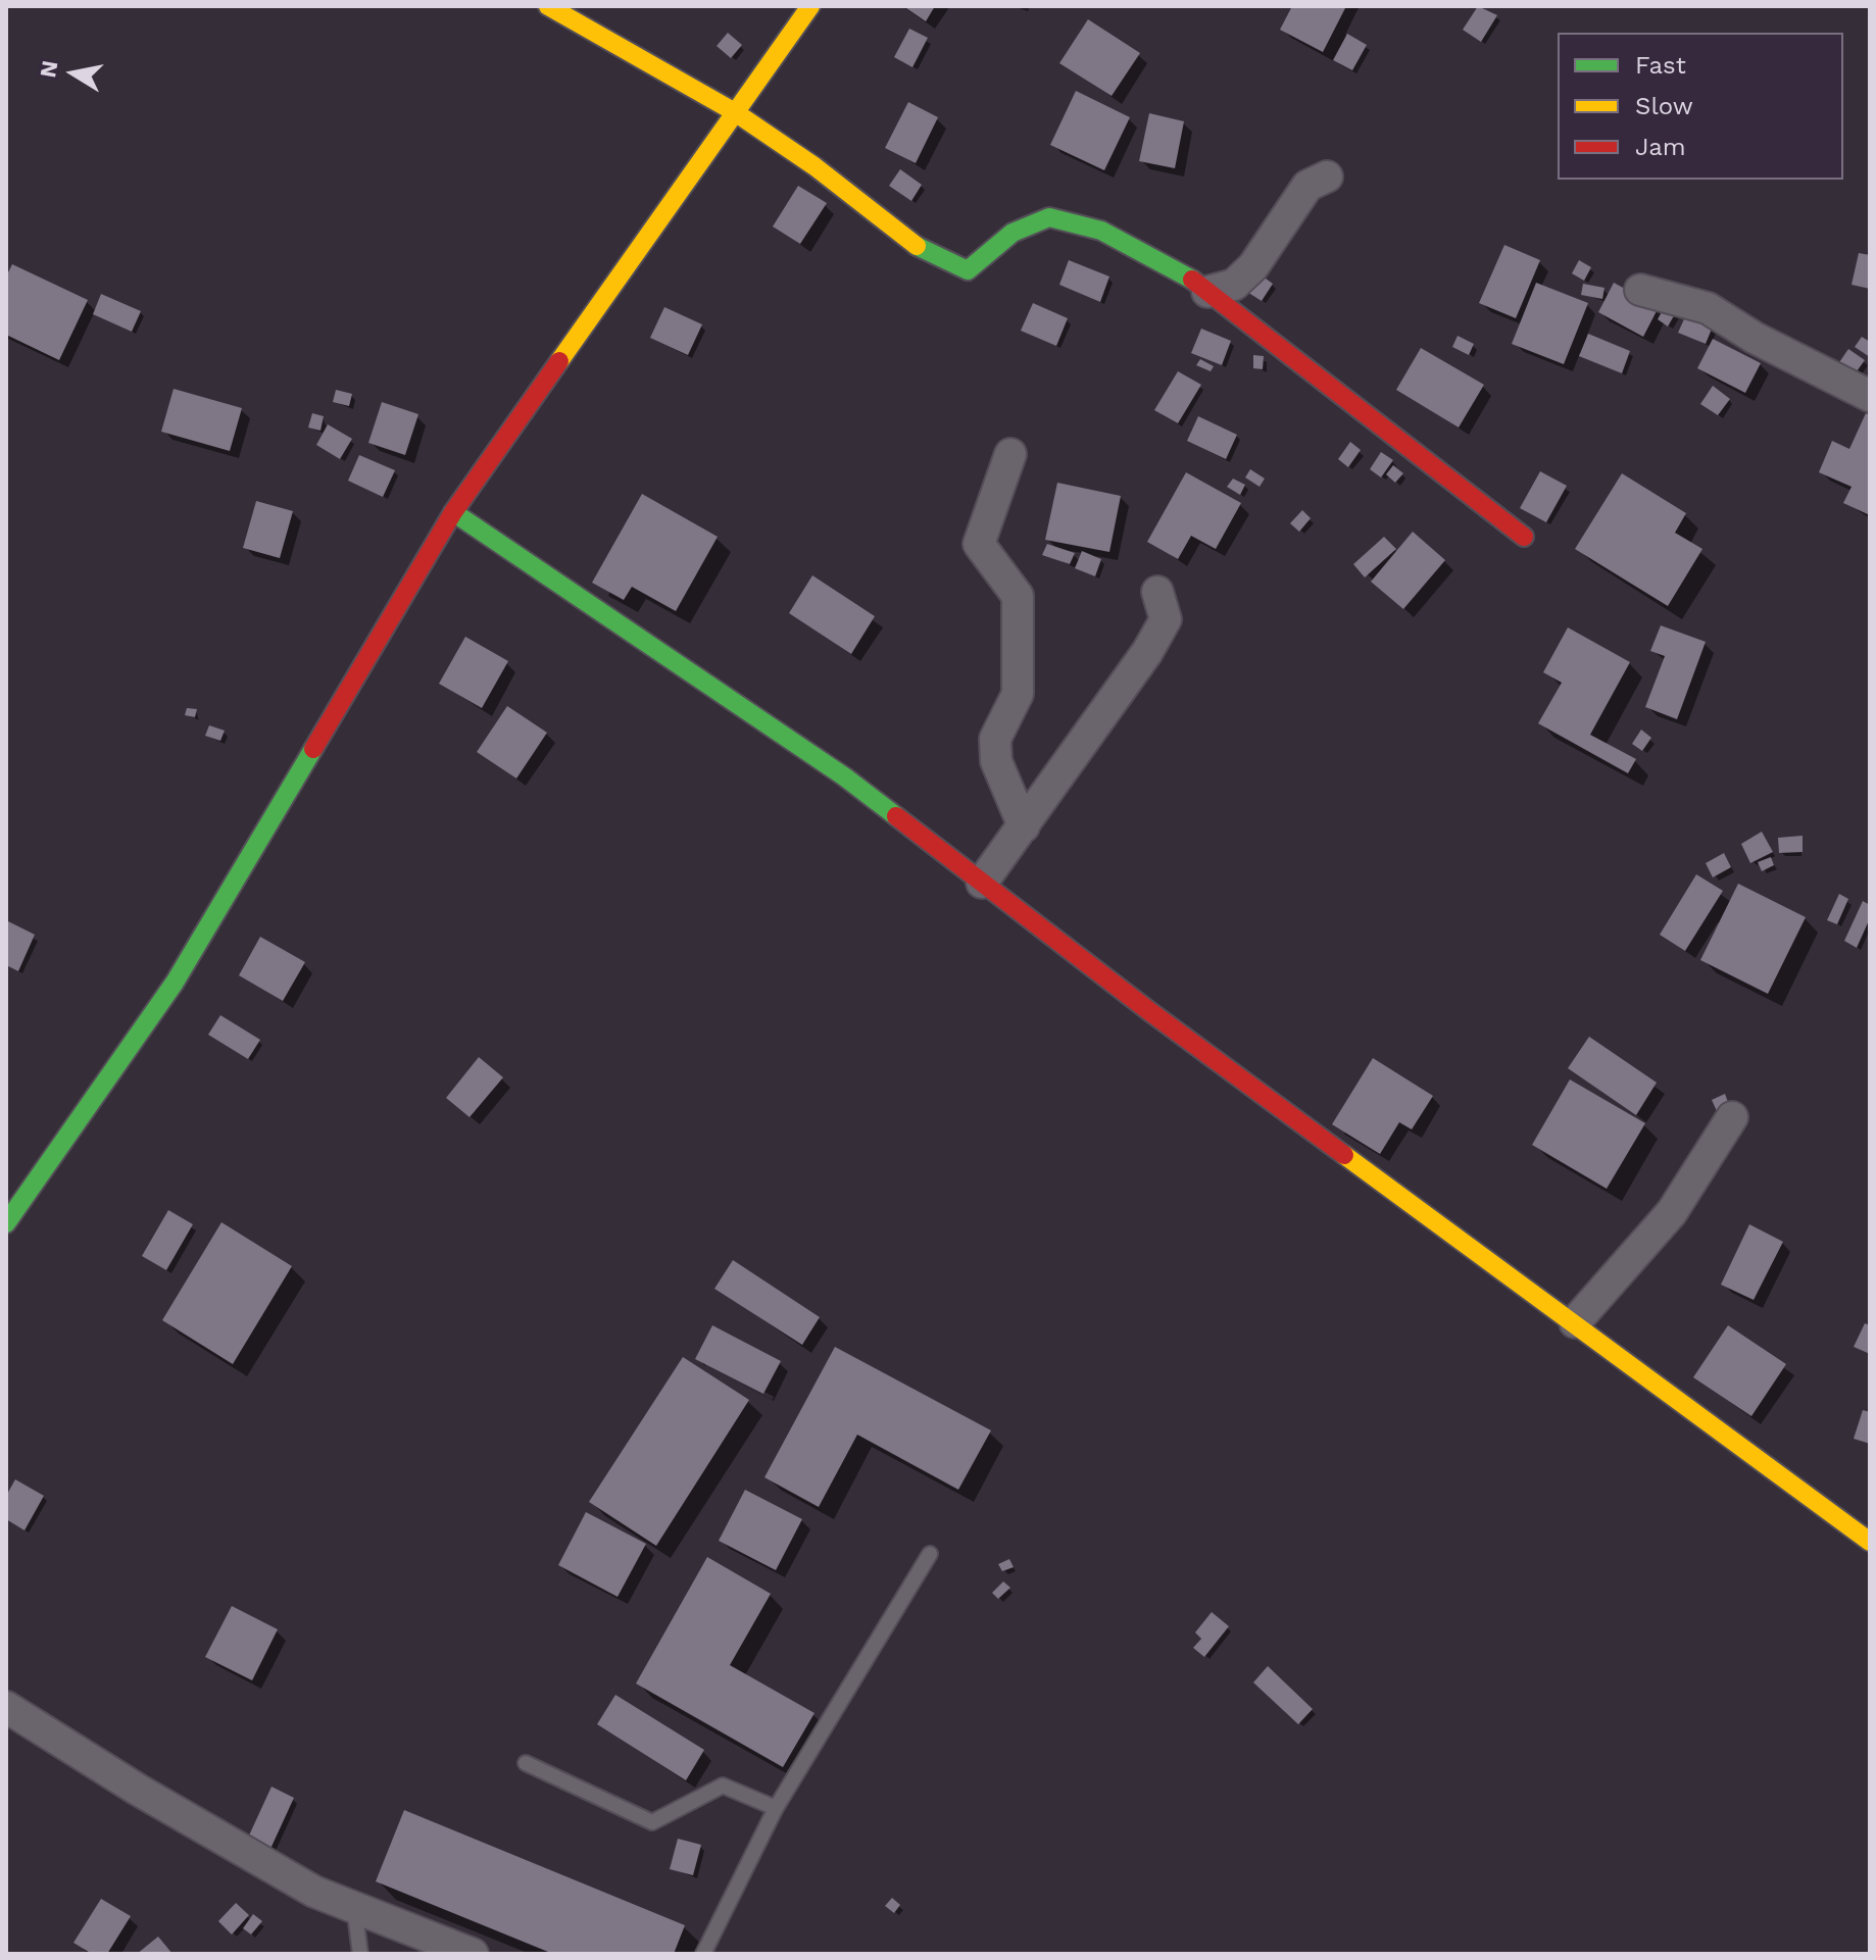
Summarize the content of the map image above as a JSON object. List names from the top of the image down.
{
  "legend": ["Fast", "Slow", "Jam"],
  "north": "left"
}
